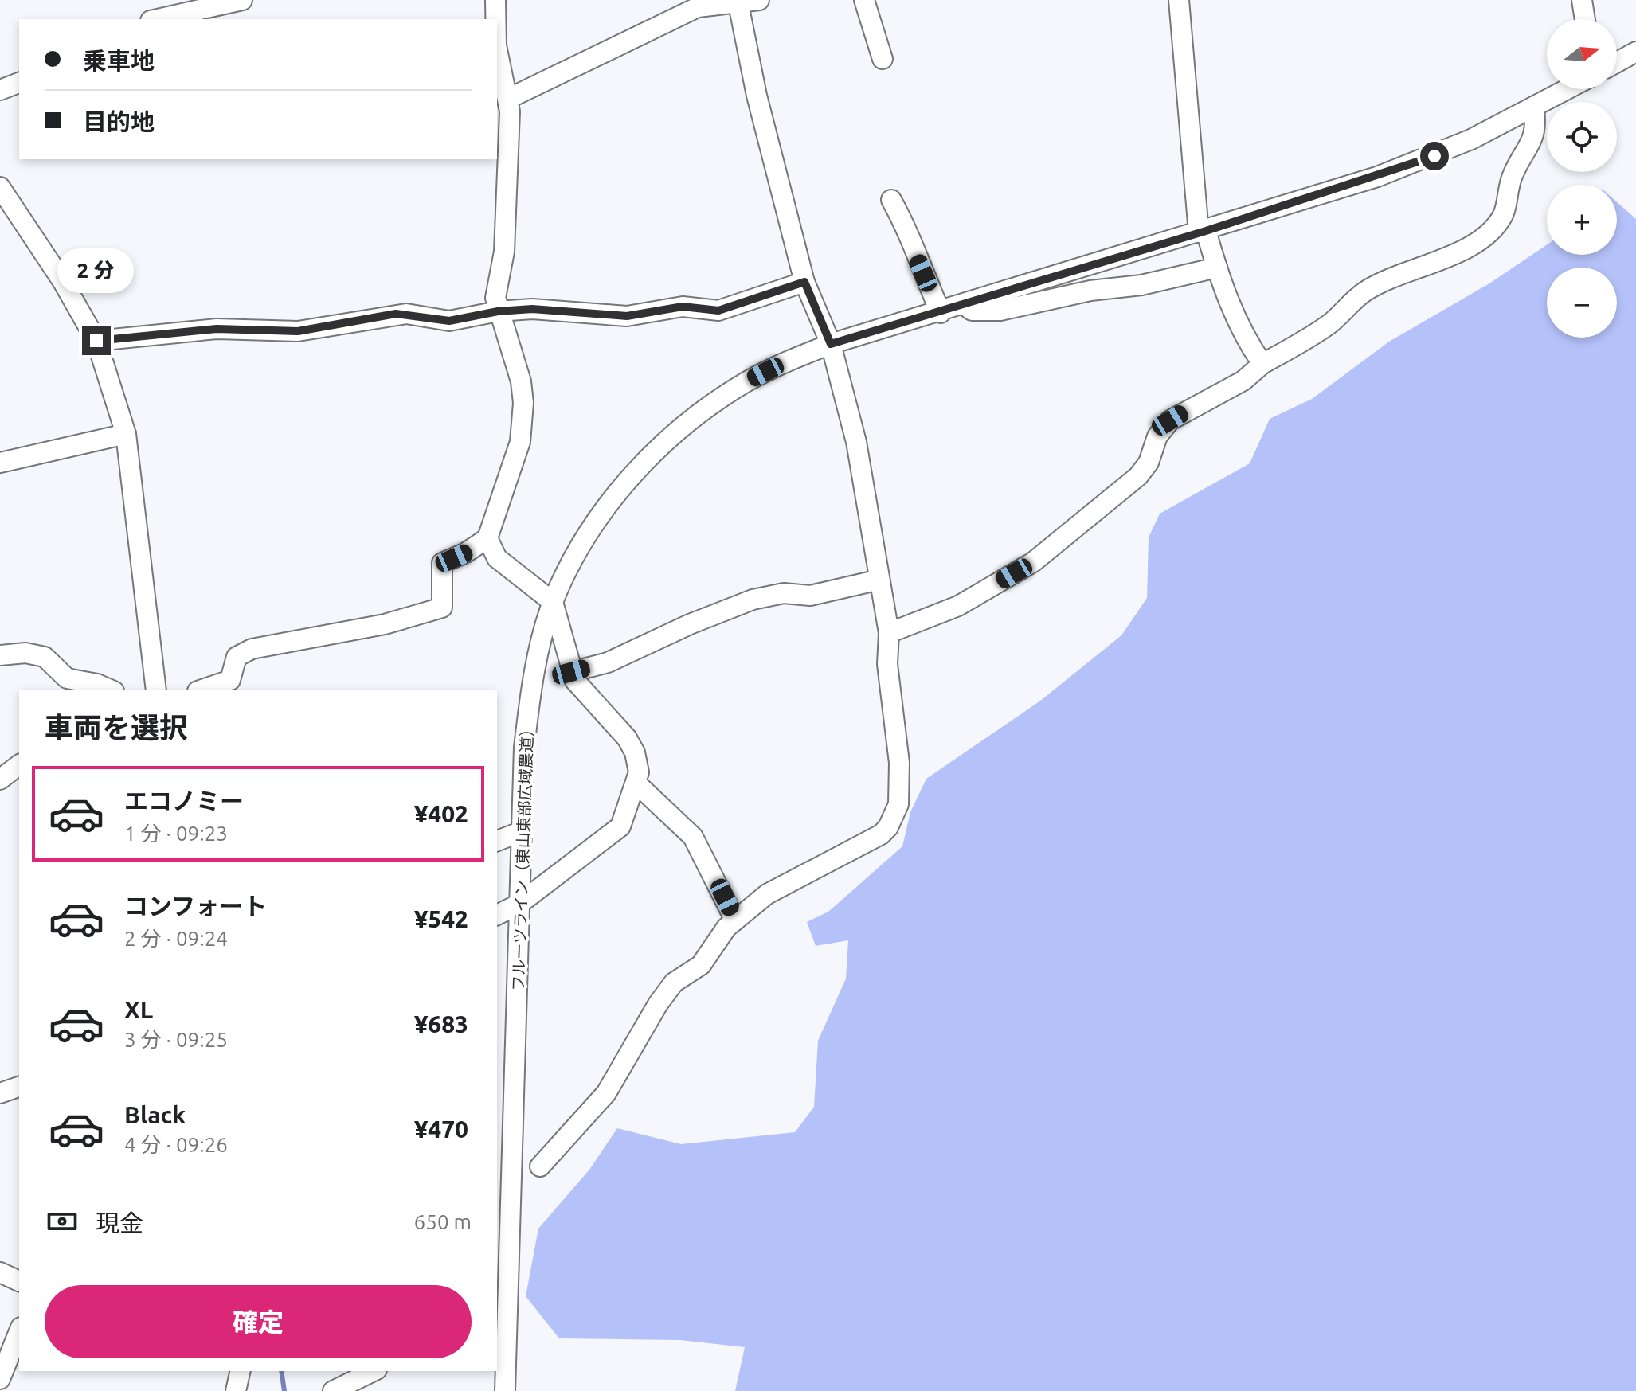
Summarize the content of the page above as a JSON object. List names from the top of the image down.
{
  "streets": {
    "street": ["フルーツライン（東山東部広域農道）"]
  },
  "north": "right",
  "page": {
    "map_buttons": ["+", "−"],
    "banner": ["乗車地", "目的地"],
    "bubble": "2 分",
    "heading": "車両を選択",
    "list": [
      {
        "name": "エコノミー",
        "note": "1 分 · 09:23",
        "value": "¥402"
      },
      {
        "name": "コンフォート",
        "note": "2 分 · 09:24",
        "value": "¥542"
      },
      {
        "name": "XL",
        "note": "3 分 · 09:25",
        "value": "¥683"
      },
      {
        "name": "Black",
        "note": "4 分 · 09:26",
        "value": "¥470"
      }
    ],
    "pay": ["現金", "650 m"],
    "buttons": "確定"
  }
}
